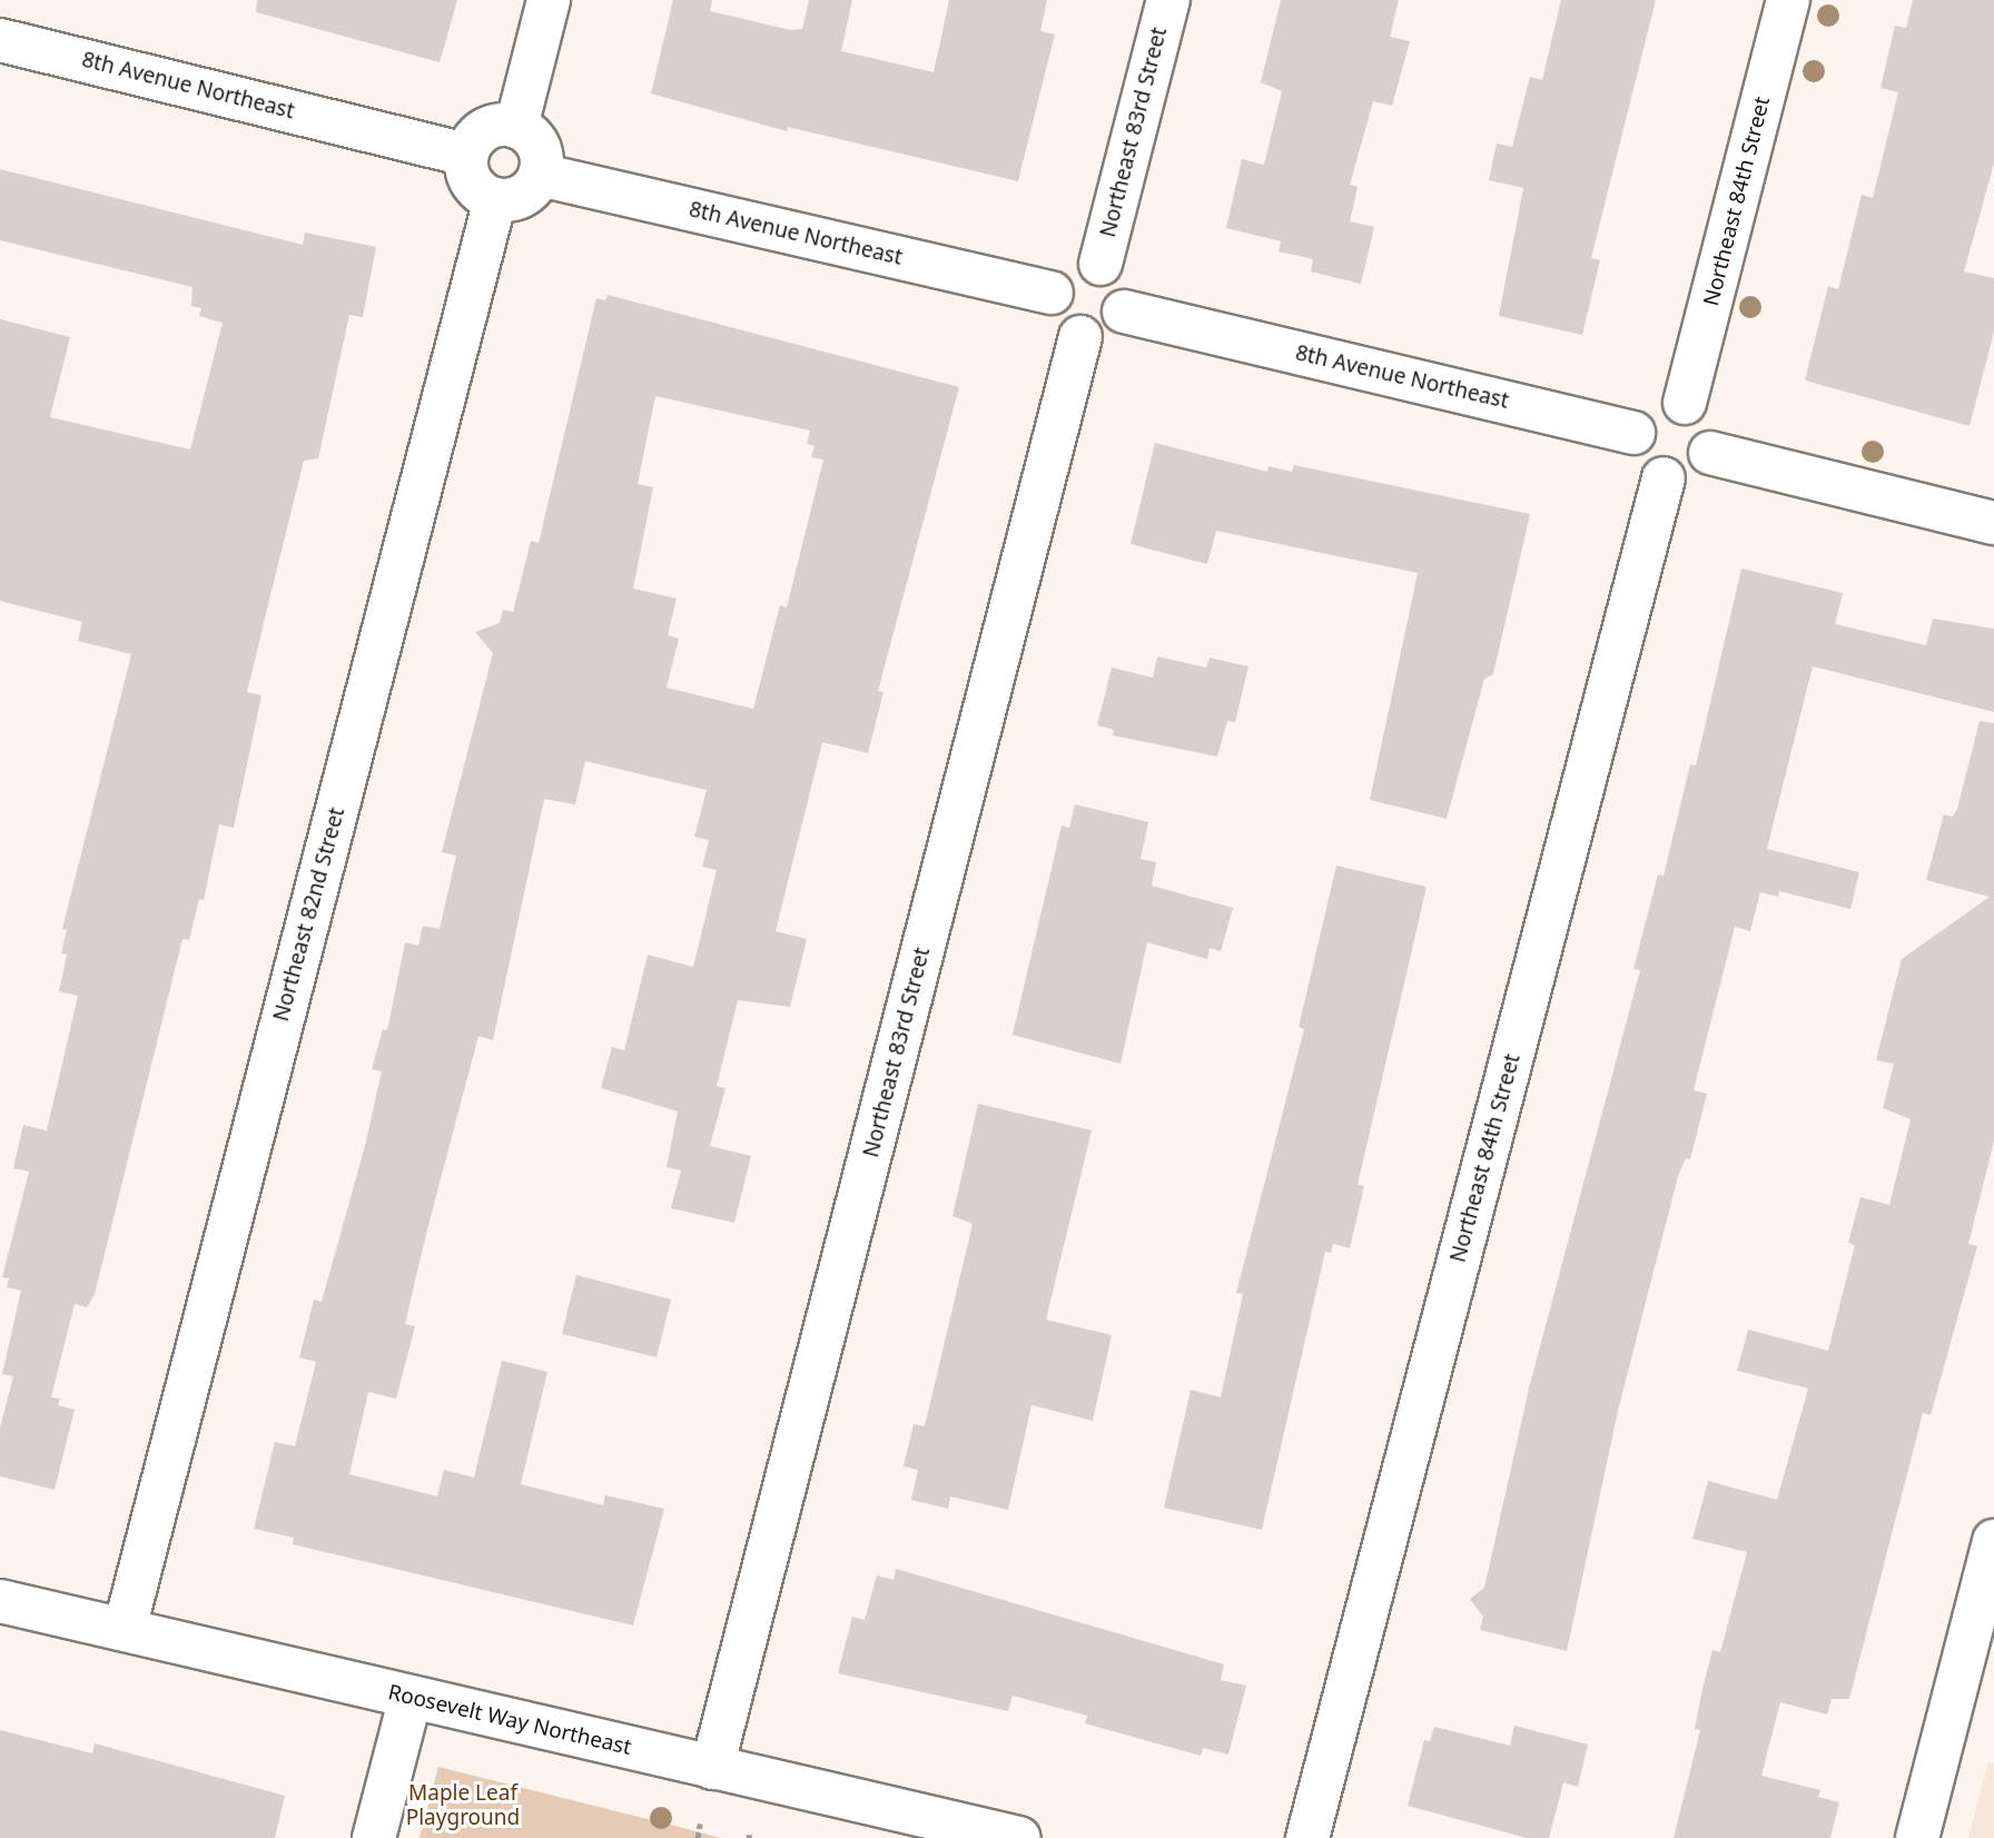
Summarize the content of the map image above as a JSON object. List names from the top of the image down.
{
  "streets": {
    "street": [
      "8th Avenue Northeast",
      "Northeast 83rd Street",
      "Northeast 84th Street",
      "Northeast 82nd Street",
      "Roosevelt Way Northeast"
    ]
  },
  "crossings": [
    ["8th Avenue Northeast", "Northeast 83rd Street"],
    ["8th Avenue Northeast", "Northeast 84th Street"],
    ["8th Avenue Northeast", "Northeast 82nd Street"],
    ["Northeast 83rd Street", "Roosevelt Way Northeast"],
    ["Northeast 82nd Street", "Roosevelt Way Northeast"]
  ],
  "parks": ["Maple Leaf Playground"]
}
